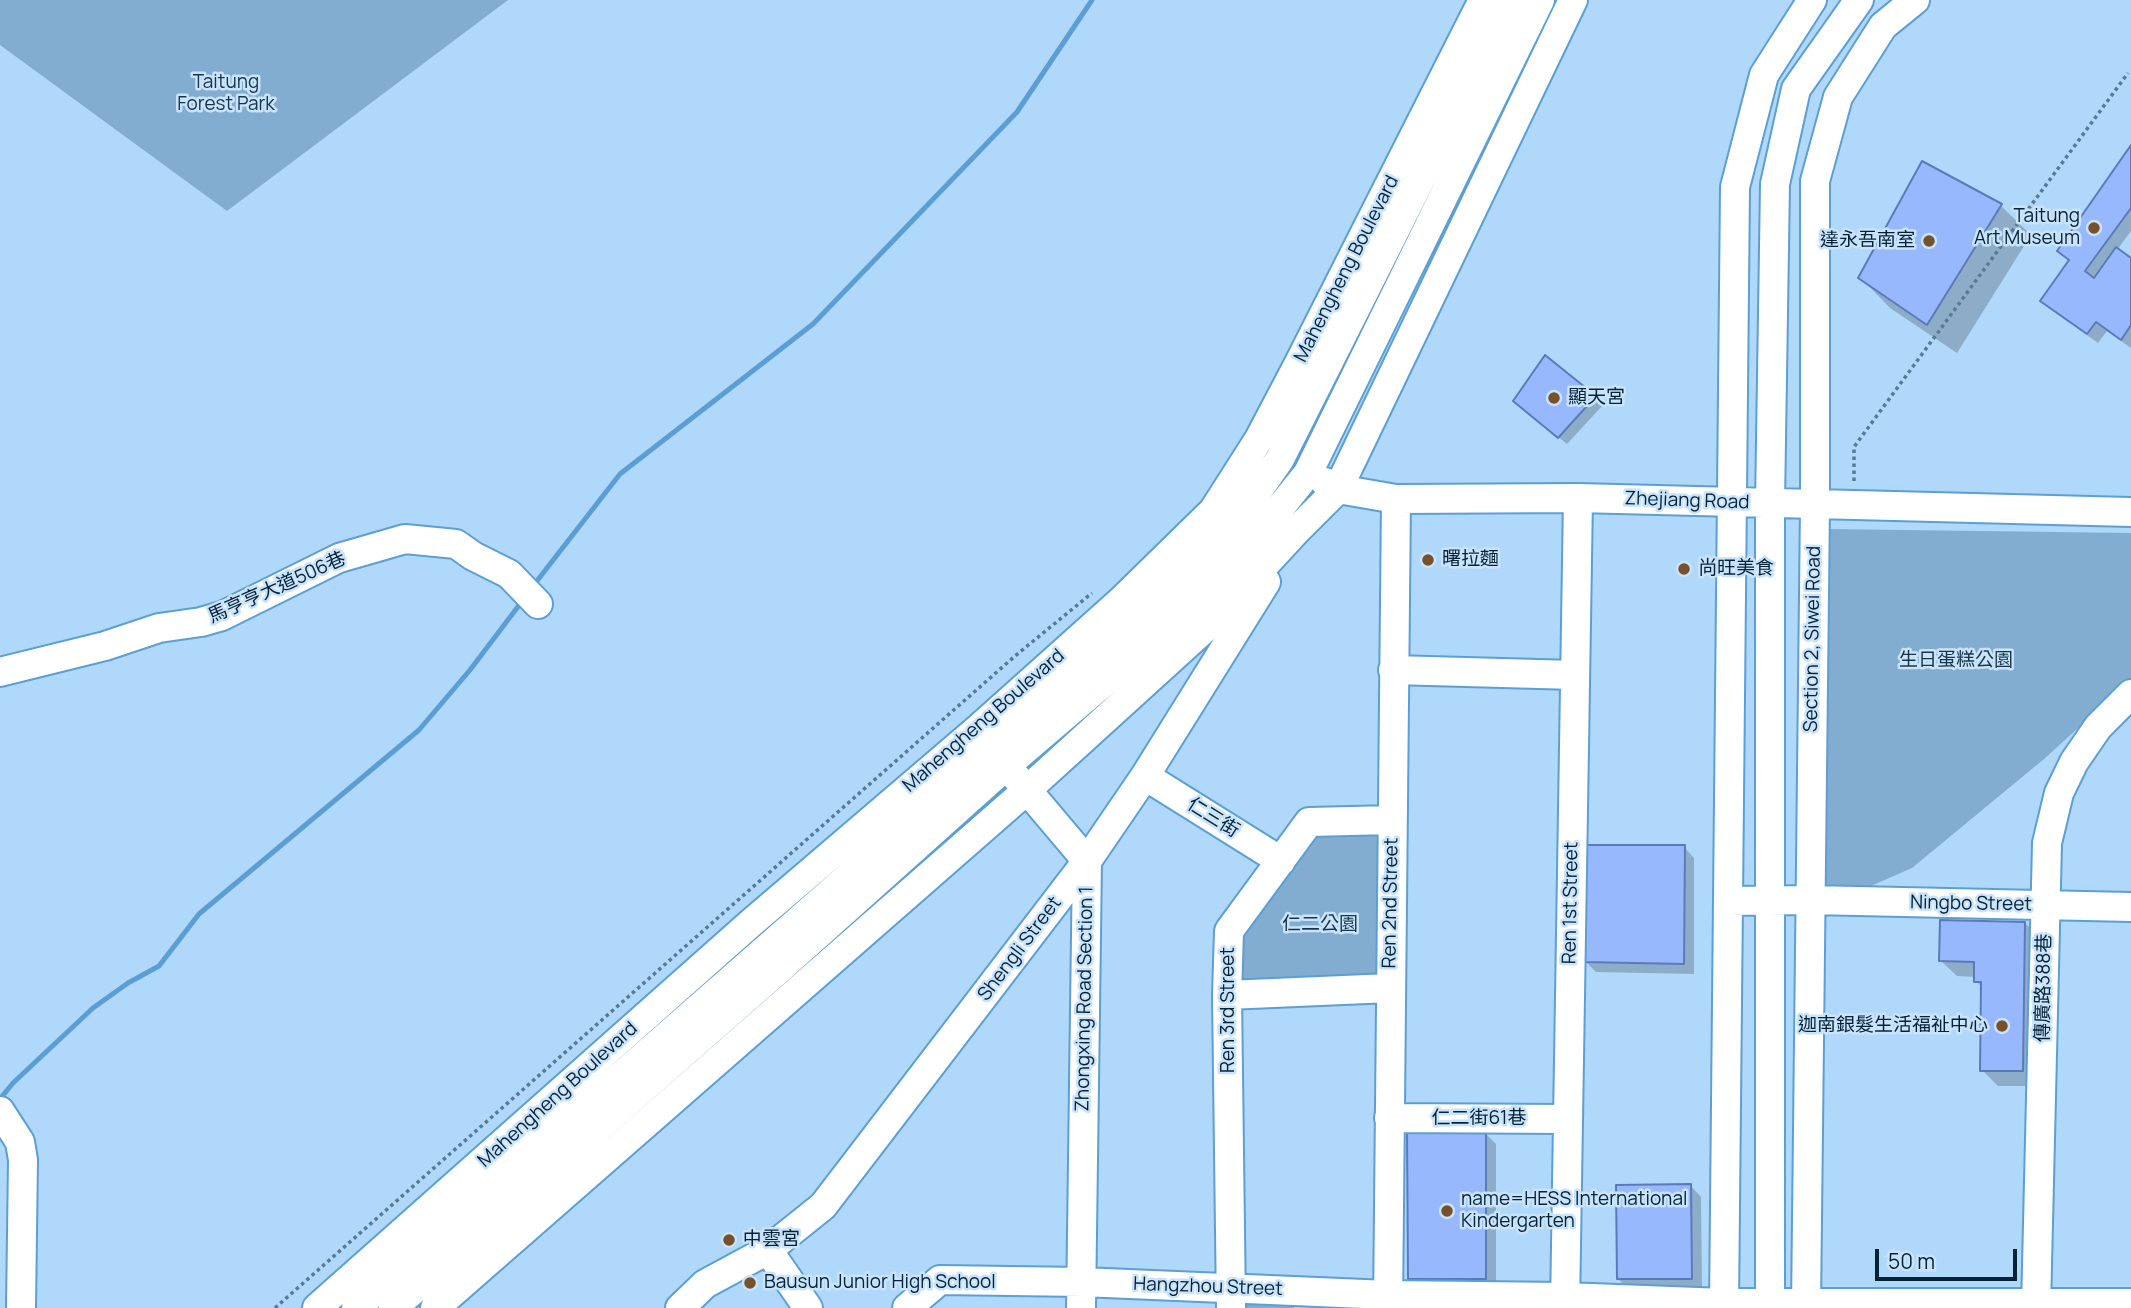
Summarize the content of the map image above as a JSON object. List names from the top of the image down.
{
  "streets": {
    "street": [
      "Mahengheng Boulevard",
      "Zhejiang Road",
      "馬亨亨大道506巷",
      "Section 2, Siwei Road",
      "仁三街",
      "Ren 2nd Street",
      "Ren 1st Street",
      "Ningbo Street",
      "Shengli Street",
      "傳廣路388巷",
      "Zhongxing Road Section 1",
      "Ren 3rd Street",
      "仁二街61巷",
      "Hangzhou Street"
    ]
  },
  "crossings": [
    ["Mahengheng Boulevard", "Zhejiang Road"],
    ["Mahengheng Boulevard", "Zhongxing Road Section 1"],
    ["Zhejiang Road", "Section 2, Siwei Road"],
    ["Zhejiang Road", "Ren 2nd Street"],
    ["Zhejiang Road", "Ren 1st Street"],
    ["Section 2, Siwei Road", "Ningbo Street"],
    ["Section 2, Siwei Road", "Hangzhou Street"],
    ["仁三街", "Shengli Street"],
    ["仁三街", "Ren 3rd Street"],
    ["Ren 2nd Street", "Ren 3rd Street"],
    ["Ren 2nd Street", "仁二街61巷"],
    ["Ren 2nd Street", "Hangzhou Street"],
    ["Ren 1st Street", "仁二街61巷"],
    ["Ren 1st Street", "Hangzhou Street"],
    ["Ningbo Street", "傳廣路388巷"],
    ["Shengli Street", "Zhongxing Road Section 1"],
    ["傳廣路388巷", "Hangzhou Street"],
    ["Zhongxing Road Section 1", "Hangzhou Street"],
    ["Ren 3rd Street", "Hangzhou Street"]
  ],
  "parks": ["Taitung Forest Park", "生日蛋糕公園", "仁二公園"],
  "places": [
    "Taitung Art Museum",
    "達永吾南室",
    "顯天宮",
    "曙拉麵",
    "尚旺美食",
    "迦南銀髮生活福祉中心",
    "name=HESS International Kindergarten",
    "中雲宮",
    "Bausun Junior High School"
  ],
  "scale_bar": "50 m"
}
